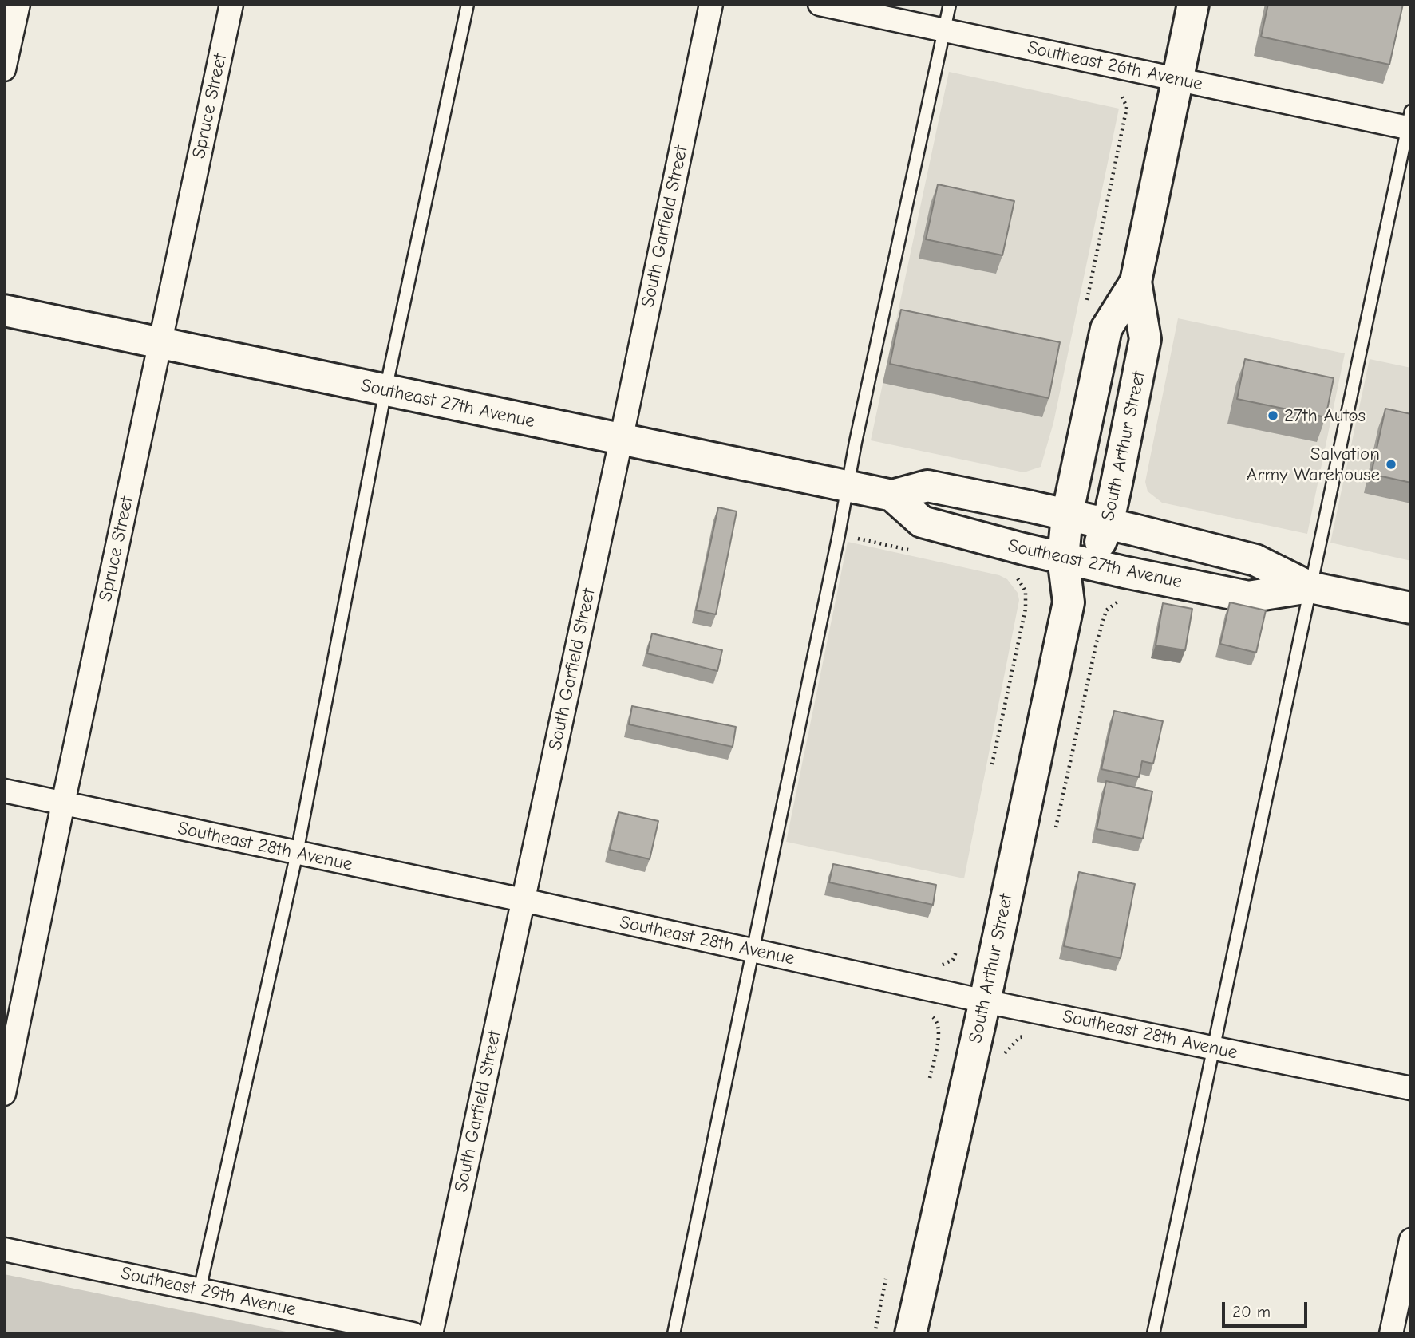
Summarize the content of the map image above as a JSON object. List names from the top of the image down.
{
  "streets": {
    "main road": ["Southeast 27th Avenue", "South Arthur Street"],
    "street": [
      "Southeast 26th Avenue",
      "Spruce Street",
      "South Garfield Street",
      "Southeast 28th Avenue",
      "Southeast 29th Avenue"
    ]
  },
  "crossings": [
    ["Southeast 26th Avenue", "South Arthur Street"],
    ["Spruce Street", "Southeast 27th Avenue"],
    ["Spruce Street", "Southeast 28th Avenue"],
    ["South Garfield Street", "Southeast 27th Avenue"],
    ["South Garfield Street", "Southeast 28th Avenue"],
    ["Southeast 27th Avenue", "South Arthur Street"],
    ["South Arthur Street", "Southeast 28th Avenue"]
  ],
  "places": ["27th Autos", "Salvation Army Warehouse"],
  "scale_bar": "20 m"
}
